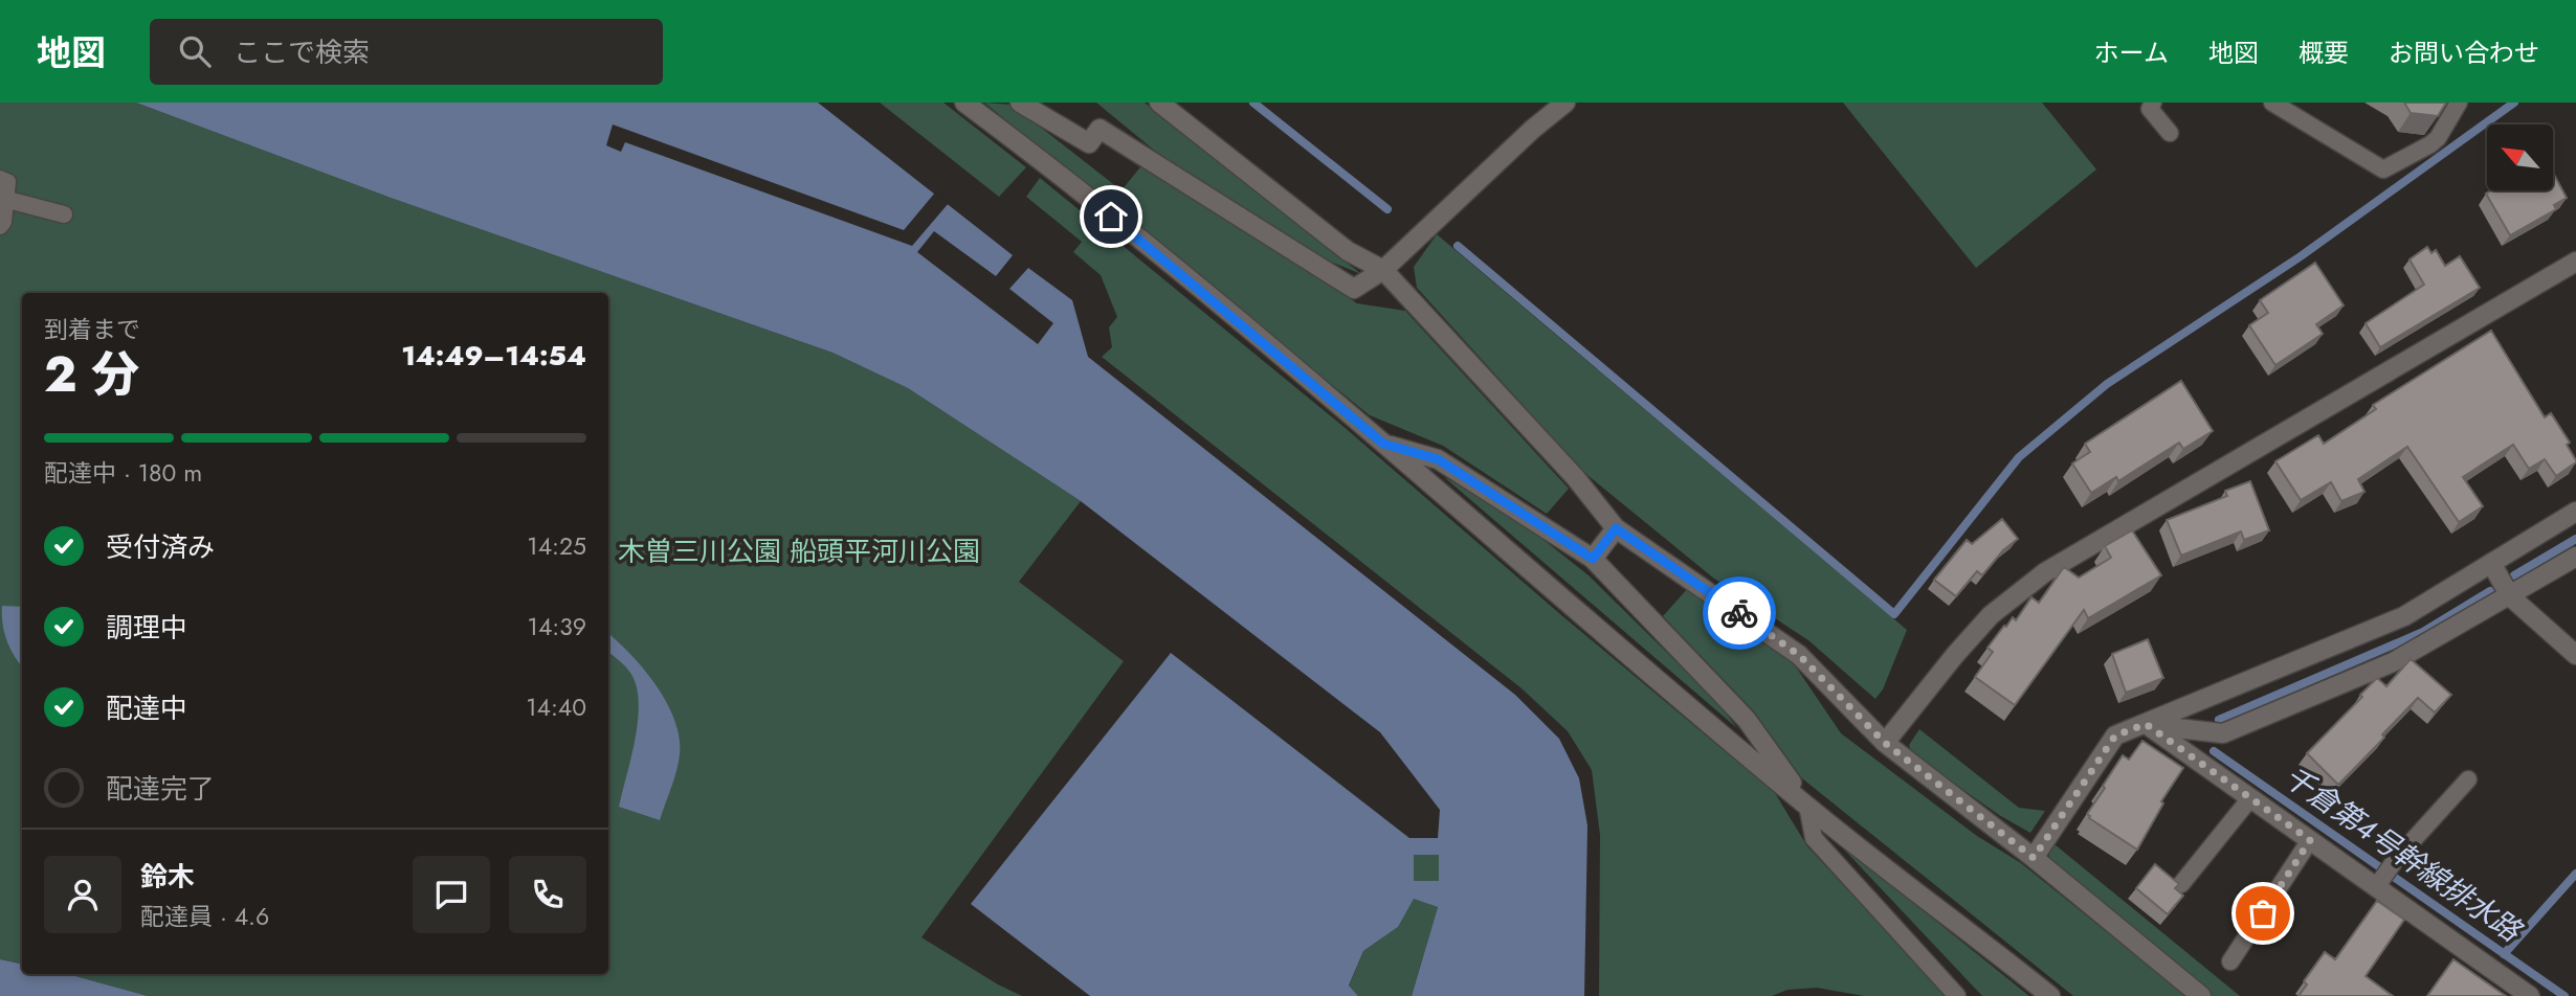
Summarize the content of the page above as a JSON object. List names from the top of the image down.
{
  "water": ["千倉第4号幹線排水路"],
  "parks": ["木曽三川公園 船頭平河川公園"],
  "north": "top left",
  "page": {
    "header": "地図",
    "search": "ここで検索",
    "nav": [
      "ホーム",
      "地図",
      "概要",
      "お問い合わせ"
    ],
    "heading": ["2 分", "到着まで", "14:49–14:54"],
    "panel": ["鈴木", "配達員 · 4.6"],
    "bar": "配達中 · 180 m",
    "list": [
      ["受付済み", "14:25"],
      ["調理中", "14:39"],
      ["配達中", "14:40"],
      "配達完了"
    ]
  }
}
